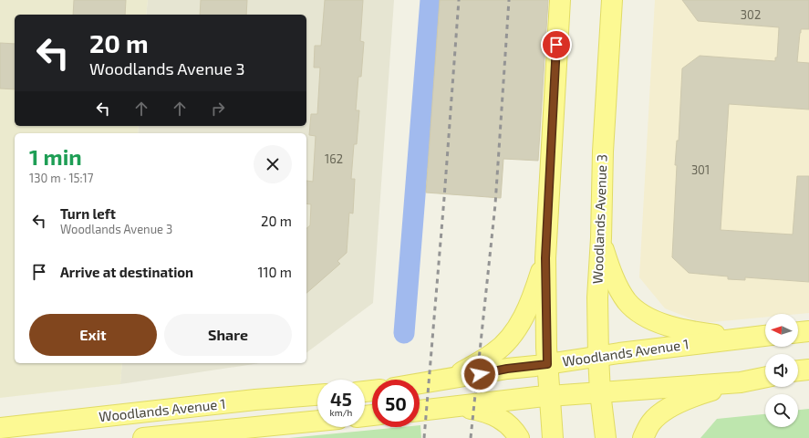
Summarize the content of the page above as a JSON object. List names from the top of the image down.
{
  "streets": {
    "main road": ["Woodlands Avenue 3", "Woodlands Avenue 1"]
  },
  "crossings": [
    ["Woodlands Avenue 3", "Woodlands Avenue 1"]
  ],
  "house_numbers": ["302", "162", "301"],
  "north": "left",
  "page": {
    "turn": ["20 m", "Woodlands Avenue 3"],
    "heading": ["1 min", "130 m · 15:17"],
    "list": [
      {
        "name": "Turn left",
        "note": "Woodlands Avenue 3",
        "value": "20 m"
      },
      {
        "name": "Arrive at destination",
        "value": "110 m"
      }
    ],
    "buttons": ["Exit", "Share"],
    "speed": "45 km/h",
    "limit": "50"
  }
}
